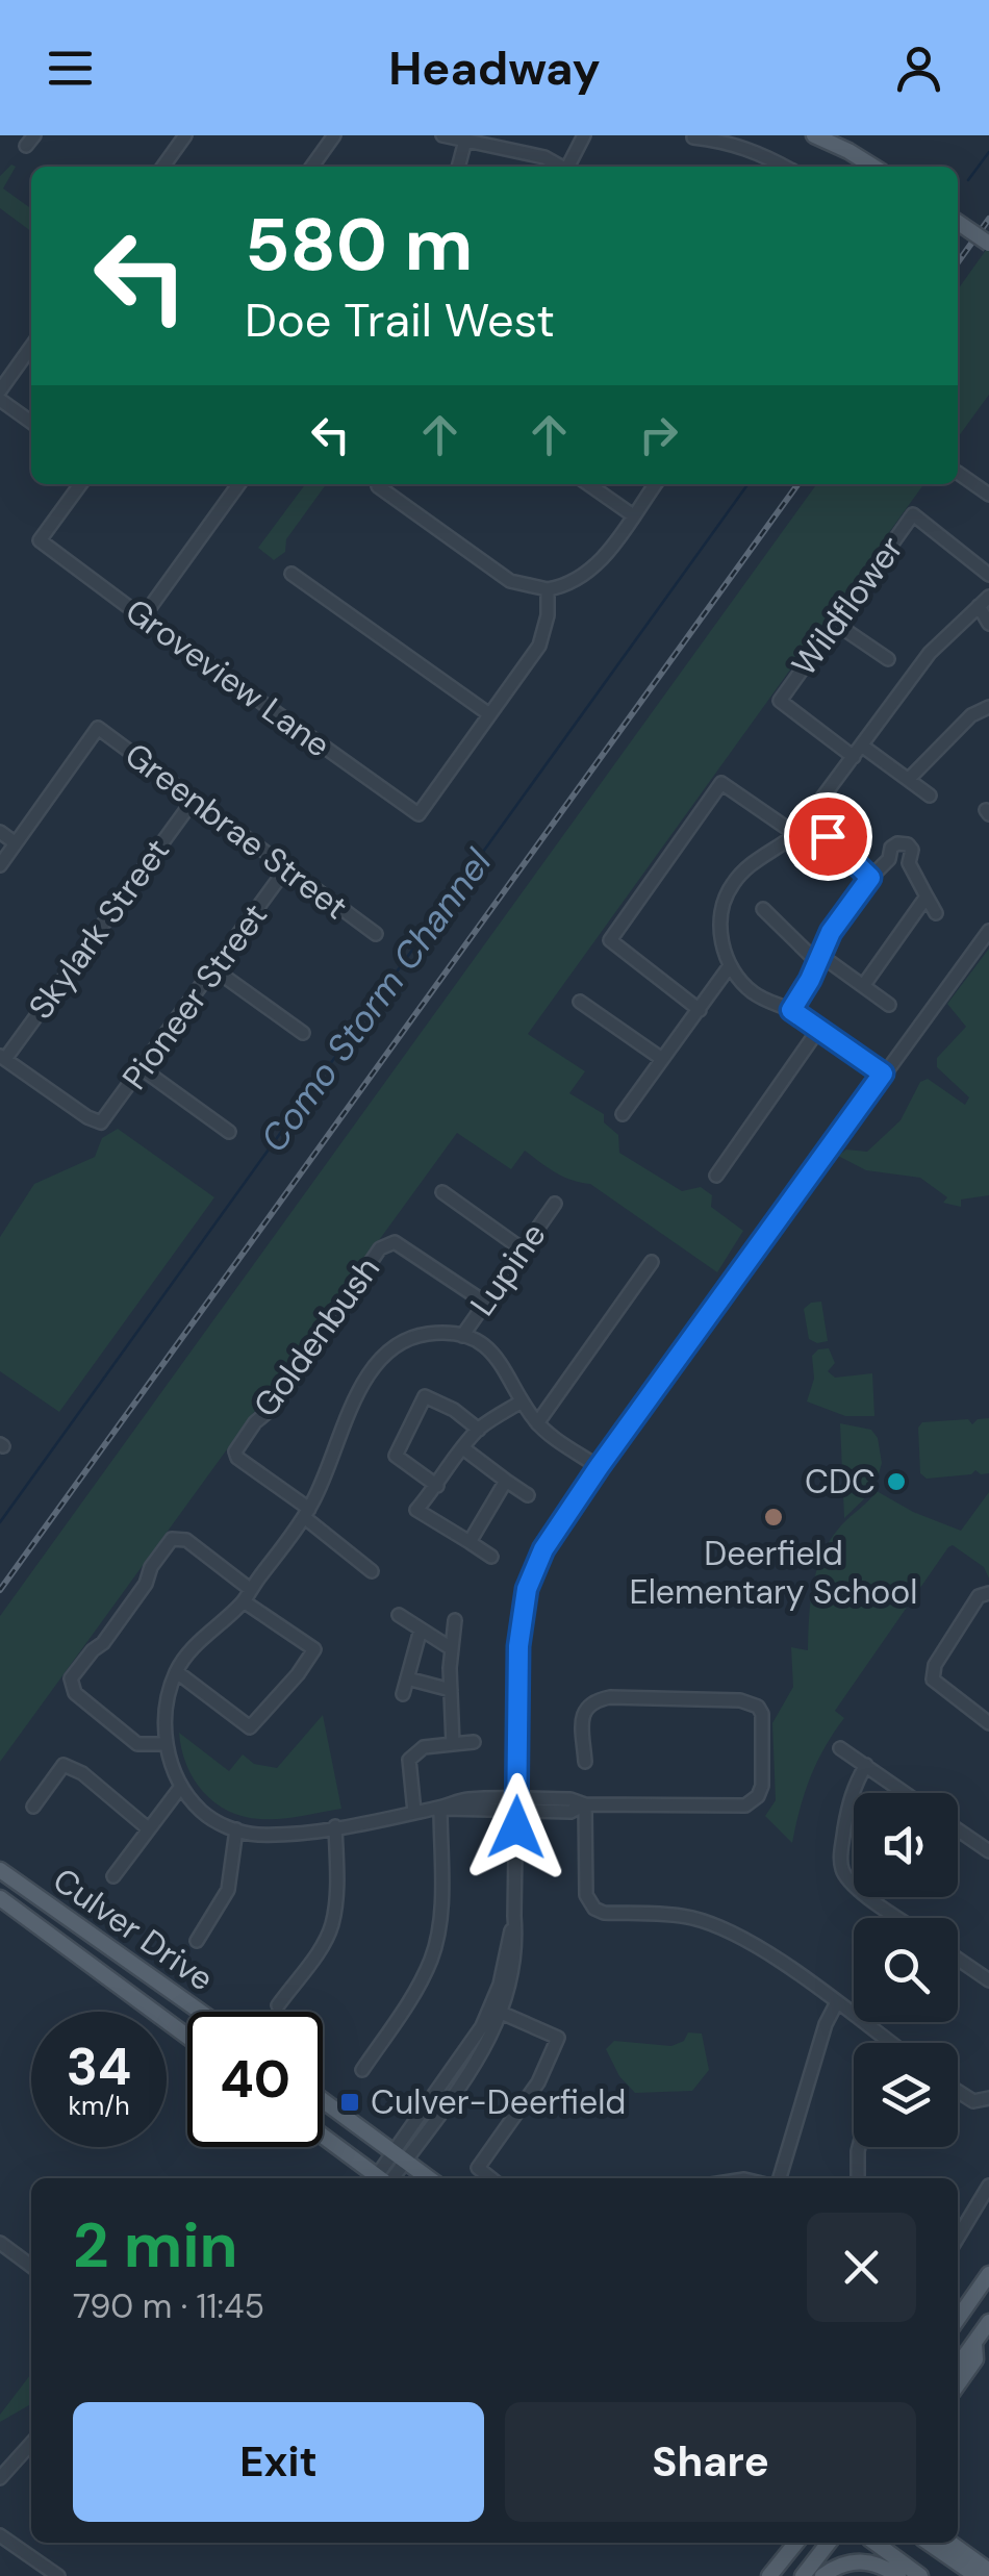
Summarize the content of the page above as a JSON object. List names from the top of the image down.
{
  "streets": {
    "main road": ["Culver Drive"],
    "street": [
      "Wildflower",
      "Groveview Lane",
      "Greenbrae Street",
      "Skylark Street",
      "Pioneer Street",
      "Lupine",
      "Goldenbush"
    ]
  },
  "crossings": [
    ["Greenbrae Street", "Skylark Street"],
    ["Greenbrae Street", "Pioneer Street"],
    ["Skylark Street", "Pioneer Street"],
    ["Lupine", "Goldenbush"]
  ],
  "water": ["Como Storm Channel"],
  "places": {
    "other": ["CDC", "Deerfield Elementary School"],
    "transit": ["Culver-Deerfield"]
  },
  "page": {
    "header": "Headway",
    "turn": ["580 m", "Doe Trail West"],
    "speed": "34 km/h",
    "limit": "40",
    "heading": ["2 min", "790 m · 11:45"],
    "buttons": ["Exit", "Share"]
  }
}
